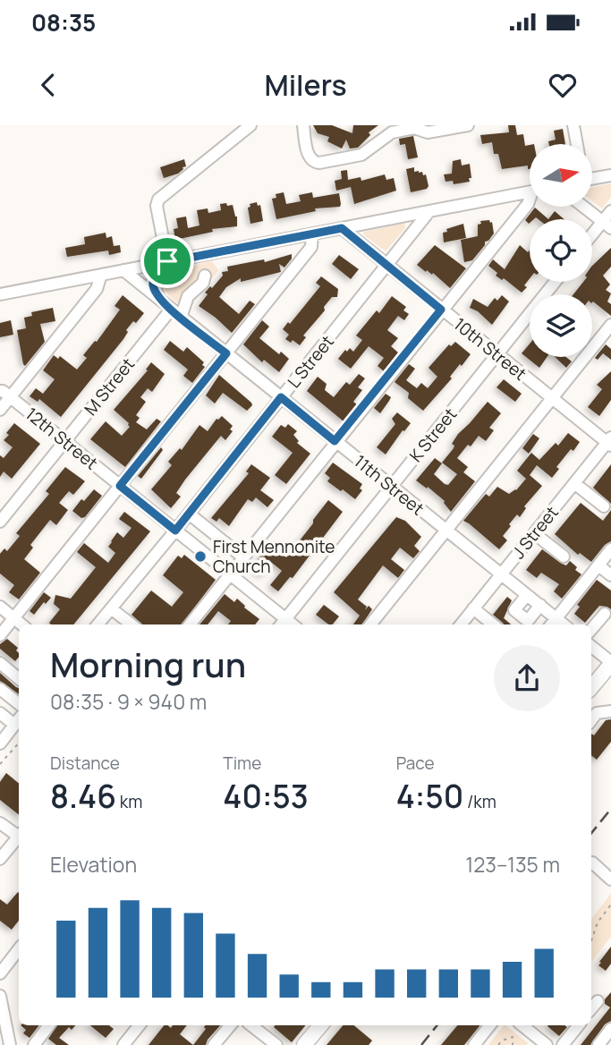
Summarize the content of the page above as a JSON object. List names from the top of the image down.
{
  "streets": {
    "street": [
      "10th Street",
      "L Street",
      "M Street",
      "K Street",
      "12th Street",
      "11th Street",
      "J Street"
    ]
  },
  "crossings": [
    ["10th Street", "L Street"],
    ["10th Street", "K Street"],
    ["10th Street", "J Street"],
    ["L Street", "12th Street"],
    ["L Street", "11th Street"],
    ["M Street", "12th Street"],
    ["M Street", "11th Street"],
    ["K Street", "12th Street"],
    ["K Street", "11th Street"],
    ["11th Street", "J Street"]
  ],
  "places": ["First Mennonite Church"],
  "north": "right",
  "page": {
    "status": "08:35",
    "header": "Milers",
    "heading": ["Morning run", "08:35 · 9 × 940 m"],
    "stats": [
      ["Distance", "8.46 km"],
      ["Time", "40:53"],
      ["Pace", "4:50 /km"]
    ],
    "chart": ["Elevation", "123–135 m"]
  }
}
